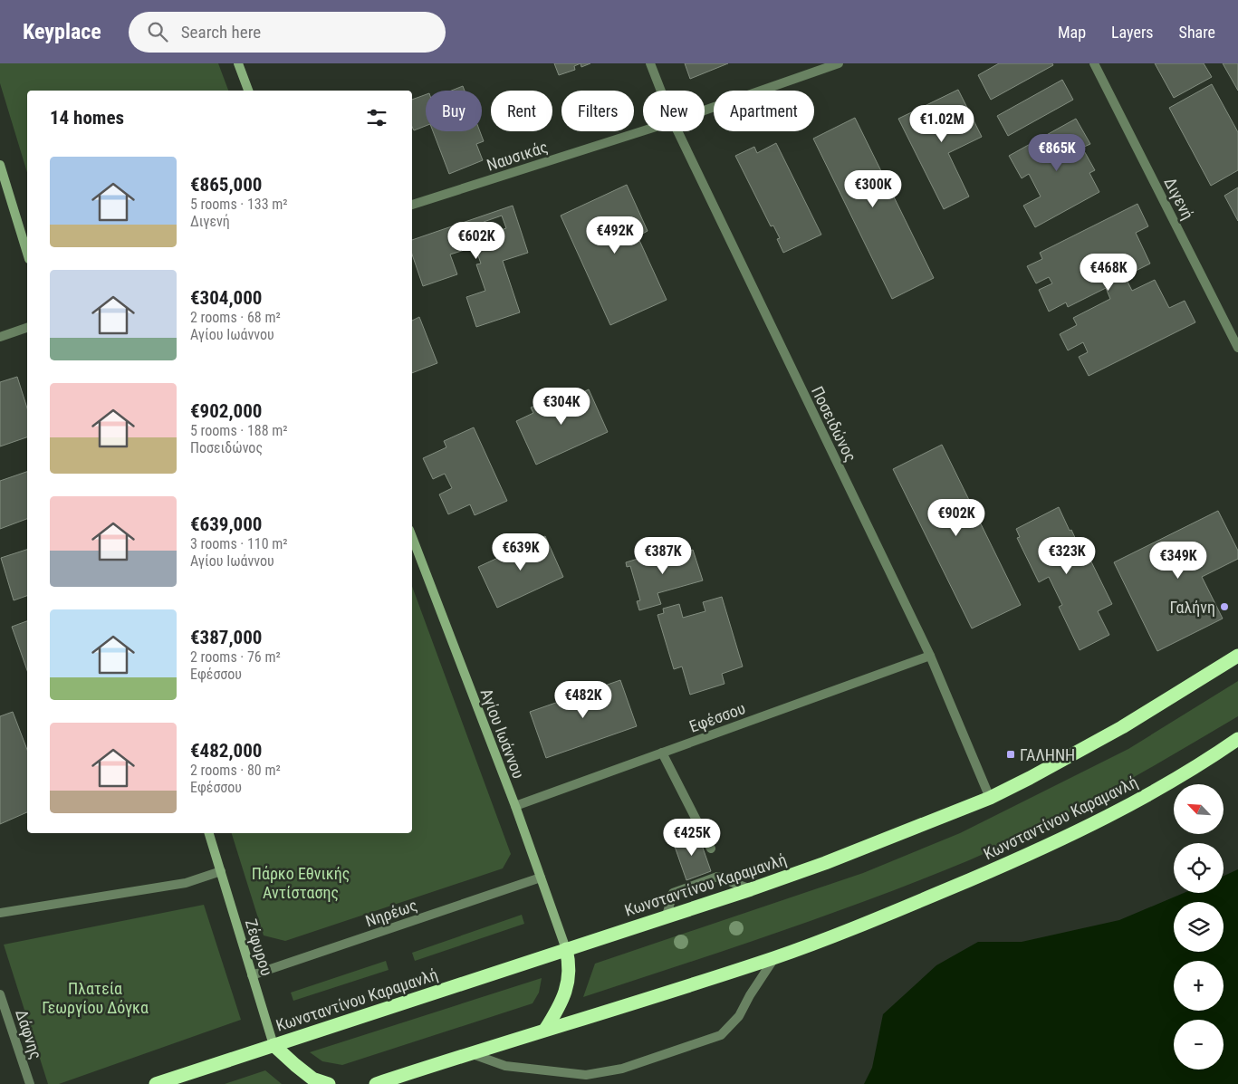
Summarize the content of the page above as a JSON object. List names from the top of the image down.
{
  "streets": {
    "highway": ["Κωνσταντίνου Καραμανλή"],
    "street": [
      "Ναυσικάς",
      "Διγενή",
      "Ποσειδώνος",
      "Εφέσσου",
      "Αγίου Ιωάννου",
      "Νηρέως",
      "Ζέφυρου",
      "Δάφνης"
    ]
  },
  "crossings": [
    ["Ποσειδώνος", "Εφέσσου"],
    ["Ποσειδώνος", "Κωνσταντίνου Καραμανλή"],
    ["Εφέσσου", "Αγίου Ιωάννου"],
    ["Αγίου Ιωάννου", "Κωνσταντίνου Καραμανλή"],
    ["Αγίου Ιωάννου", "Νηρέως"],
    ["Κωνσταντίνου Καραμανλή", "Ζέφυρου"],
    ["Νηρέως", "Ζέφυρου"]
  ],
  "parks": ["Πάρκο Εθνικής Αντίστασης", "Πλατεία Γεωργίου Δόγκα"],
  "places": {
    "other": ["Γαλήνη"],
    "transit": ["ΓΑΛΗΝΗ"]
  },
  "north": "top left",
  "page": {
    "header": "Keyplace",
    "search": "Search here",
    "nav": ["Map", "Layers", "Share"],
    "chip": [
      "Buy",
      "Rent",
      "Filters",
      "New",
      "Apartment"
    ],
    "heading": "14 homes",
    "price": [
      "€1.02M",
      "€865K",
      "€300K",
      "€492K",
      "€602K",
      "€468K",
      "€304K",
      "€902K",
      "€639K",
      "€387K",
      "€323K",
      "€349K",
      "€482K",
      "€425K"
    ],
    "list": [
      {
        "name": "€865,000",
        "note": "5 rooms · 133 m² · Διγενή"
      },
      {
        "name": "€304,000",
        "note": "2 rooms · 68 m² · Αγίου Ιωάννου"
      },
      {
        "name": "€902,000",
        "note": "5 rooms · 188 m² · Ποσειδώνος"
      },
      {
        "name": "€639,000",
        "note": "3 rooms · 110 m² · Αγίου Ιωάννου"
      },
      {
        "name": "€387,000",
        "note": "2 rooms · 76 m² · Εφέσσου"
      },
      {
        "name": "€482,000",
        "note": "2 rooms · 80 m² · Εφέσσου"
      }
    ],
    "map_buttons": ["+", "−"]
  }
}
